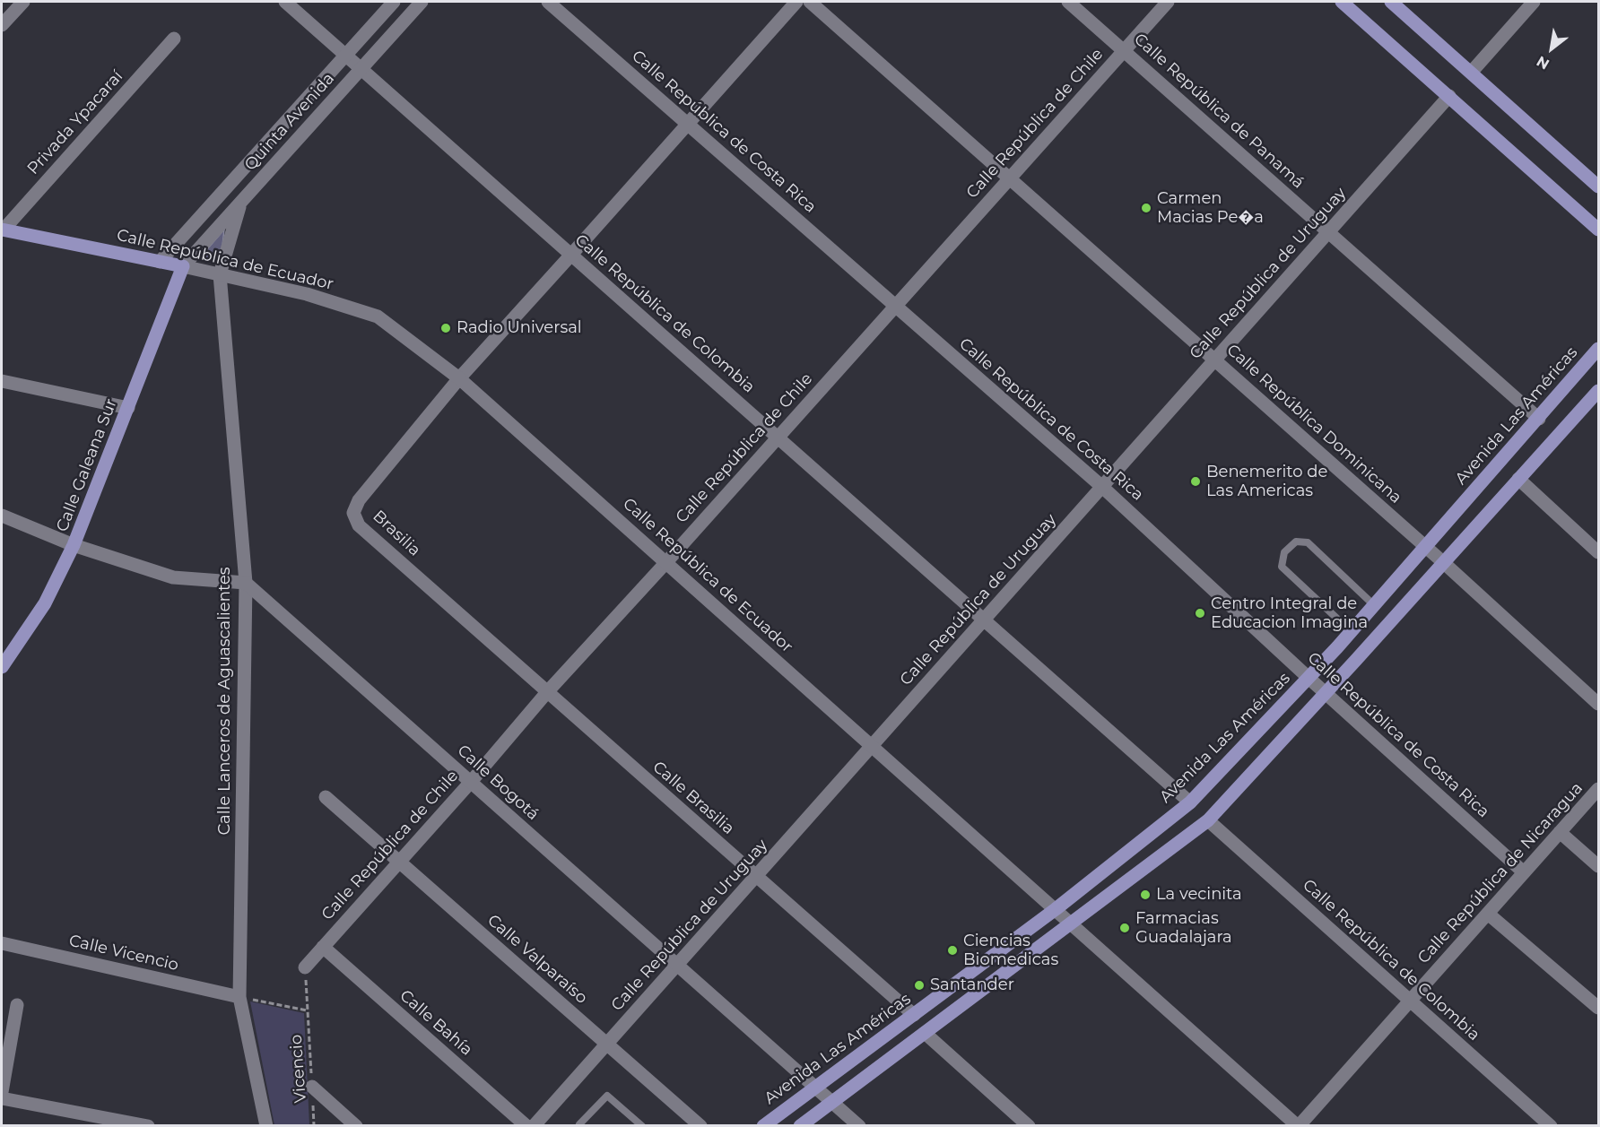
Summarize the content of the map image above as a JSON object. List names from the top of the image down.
{
  "streets": {
    "main road": ["Calle República de Ecuador", "Avenida Las Américas", "Calle Galeana Sur"],
    "street": [
      "Calle República de Panamá",
      "Quinta Avenida",
      "Privada Ypacaraí",
      "Calle República de Chile",
      "Calle República de Costa Rica",
      "Calle República de Uruguay",
      "Calle República de Colombia",
      "Calle República Dominicana",
      "Brasilia",
      "Calle Lanceros de Aguascalientes",
      "Calle Bogotá",
      "Calle Brasilia",
      "Calle República de Nicaragua",
      "Calle Vicencio",
      "Calle Valparaíso",
      "Calle Bahía"
    ],
    "path": ["Vicencio"]
  },
  "crossings": [
    ["Calle República de Panamá", "Calle República de Chile"],
    ["Calle República de Panamá", "Calle República de Uruguay"],
    ["Calle República de Panamá", "Avenida Las Américas"],
    ["Quinta Avenida", "Calle República de Ecuador"],
    ["Quinta Avenida", "Calle República de Colombia"],
    ["Quinta Avenida", "Calle Galeana Sur"],
    ["Privada Ypacaraí", "Calle República de Ecuador"],
    ["Calle República de Chile", "Calle República de Costa Rica"],
    ["Calle República de Chile", "Calle República de Ecuador"],
    ["Calle República de Chile", "Calle República de Colombia"],
    ["Calle República de Chile", "Calle República Dominicana"],
    ["Calle República de Chile", "Brasilia"],
    ["Calle República de Chile", "Calle Bogotá"],
    ["Calle República de Chile", "Calle Brasilia"],
    ["Calle República de Chile", "Calle Valparaíso"],
    ["Calle República de Chile", "Calle Bahía"],
    ["Calle República de Chile", "Vicencio"],
    ["Calle República de Costa Rica", "Calle República de Uruguay"],
    ["Calle República de Costa Rica", "Avenida Las Américas"],
    ["Calle República de Costa Rica", "Brasilia"],
    ["Calle República de Costa Rica", "Calle República de Nicaragua"],
    ["Calle República de Ecuador", "Calle República de Uruguay"],
    ["Calle República de Ecuador", "Avenida Las Américas"],
    ["Calle República de Ecuador", "Calle Galeana Sur"],
    ["Calle República de Ecuador", "Brasilia"],
    ["Calle República de Ecuador", "Calle Lanceros de Aguascalientes"],
    ["Calle República de Ecuador", "Calle República de Nicaragua"],
    ["Calle República de Uruguay", "Calle República de Colombia"],
    ["Calle República de Uruguay", "Calle República Dominicana"],
    ["Calle República de Uruguay", "Calle Bogotá"],
    ["Calle República de Uruguay", "Calle Brasilia"],
    ["Calle República de Uruguay", "Calle Valparaíso"],
    ["Calle República de Colombia", "Avenida Las Américas"],
    ["Calle República de Colombia", "Brasilia"],
    ["Calle República de Colombia", "Calle República de Nicaragua"],
    ["Avenida Las Américas", "Calle República Dominicana"],
    ["Avenida Las Américas", "Calle Bogotá"],
    ["Avenida Las Américas", "Calle Brasilia"],
    ["Brasilia", "Calle Brasilia"],
    ["Calle Lanceros de Aguascalientes", "Calle Bogotá"],
    ["Calle Lanceros de Aguascalientes", "Calle Vicencio"],
    ["Calle Lanceros de Aguascalientes", "Vicencio"],
    ["Calle Vicencio", "Vicencio"]
  ],
  "places": [
    "Carmen Macias Pe�a",
    "Radio Universal",
    "Benemerito de Las Americas",
    "Centro Integral de Educacion Imagina",
    "La vecinita",
    "Farmacias Guadalajara",
    "Ciencias Biomedicas",
    "Santander"
  ],
  "north": "bottom left"
}
